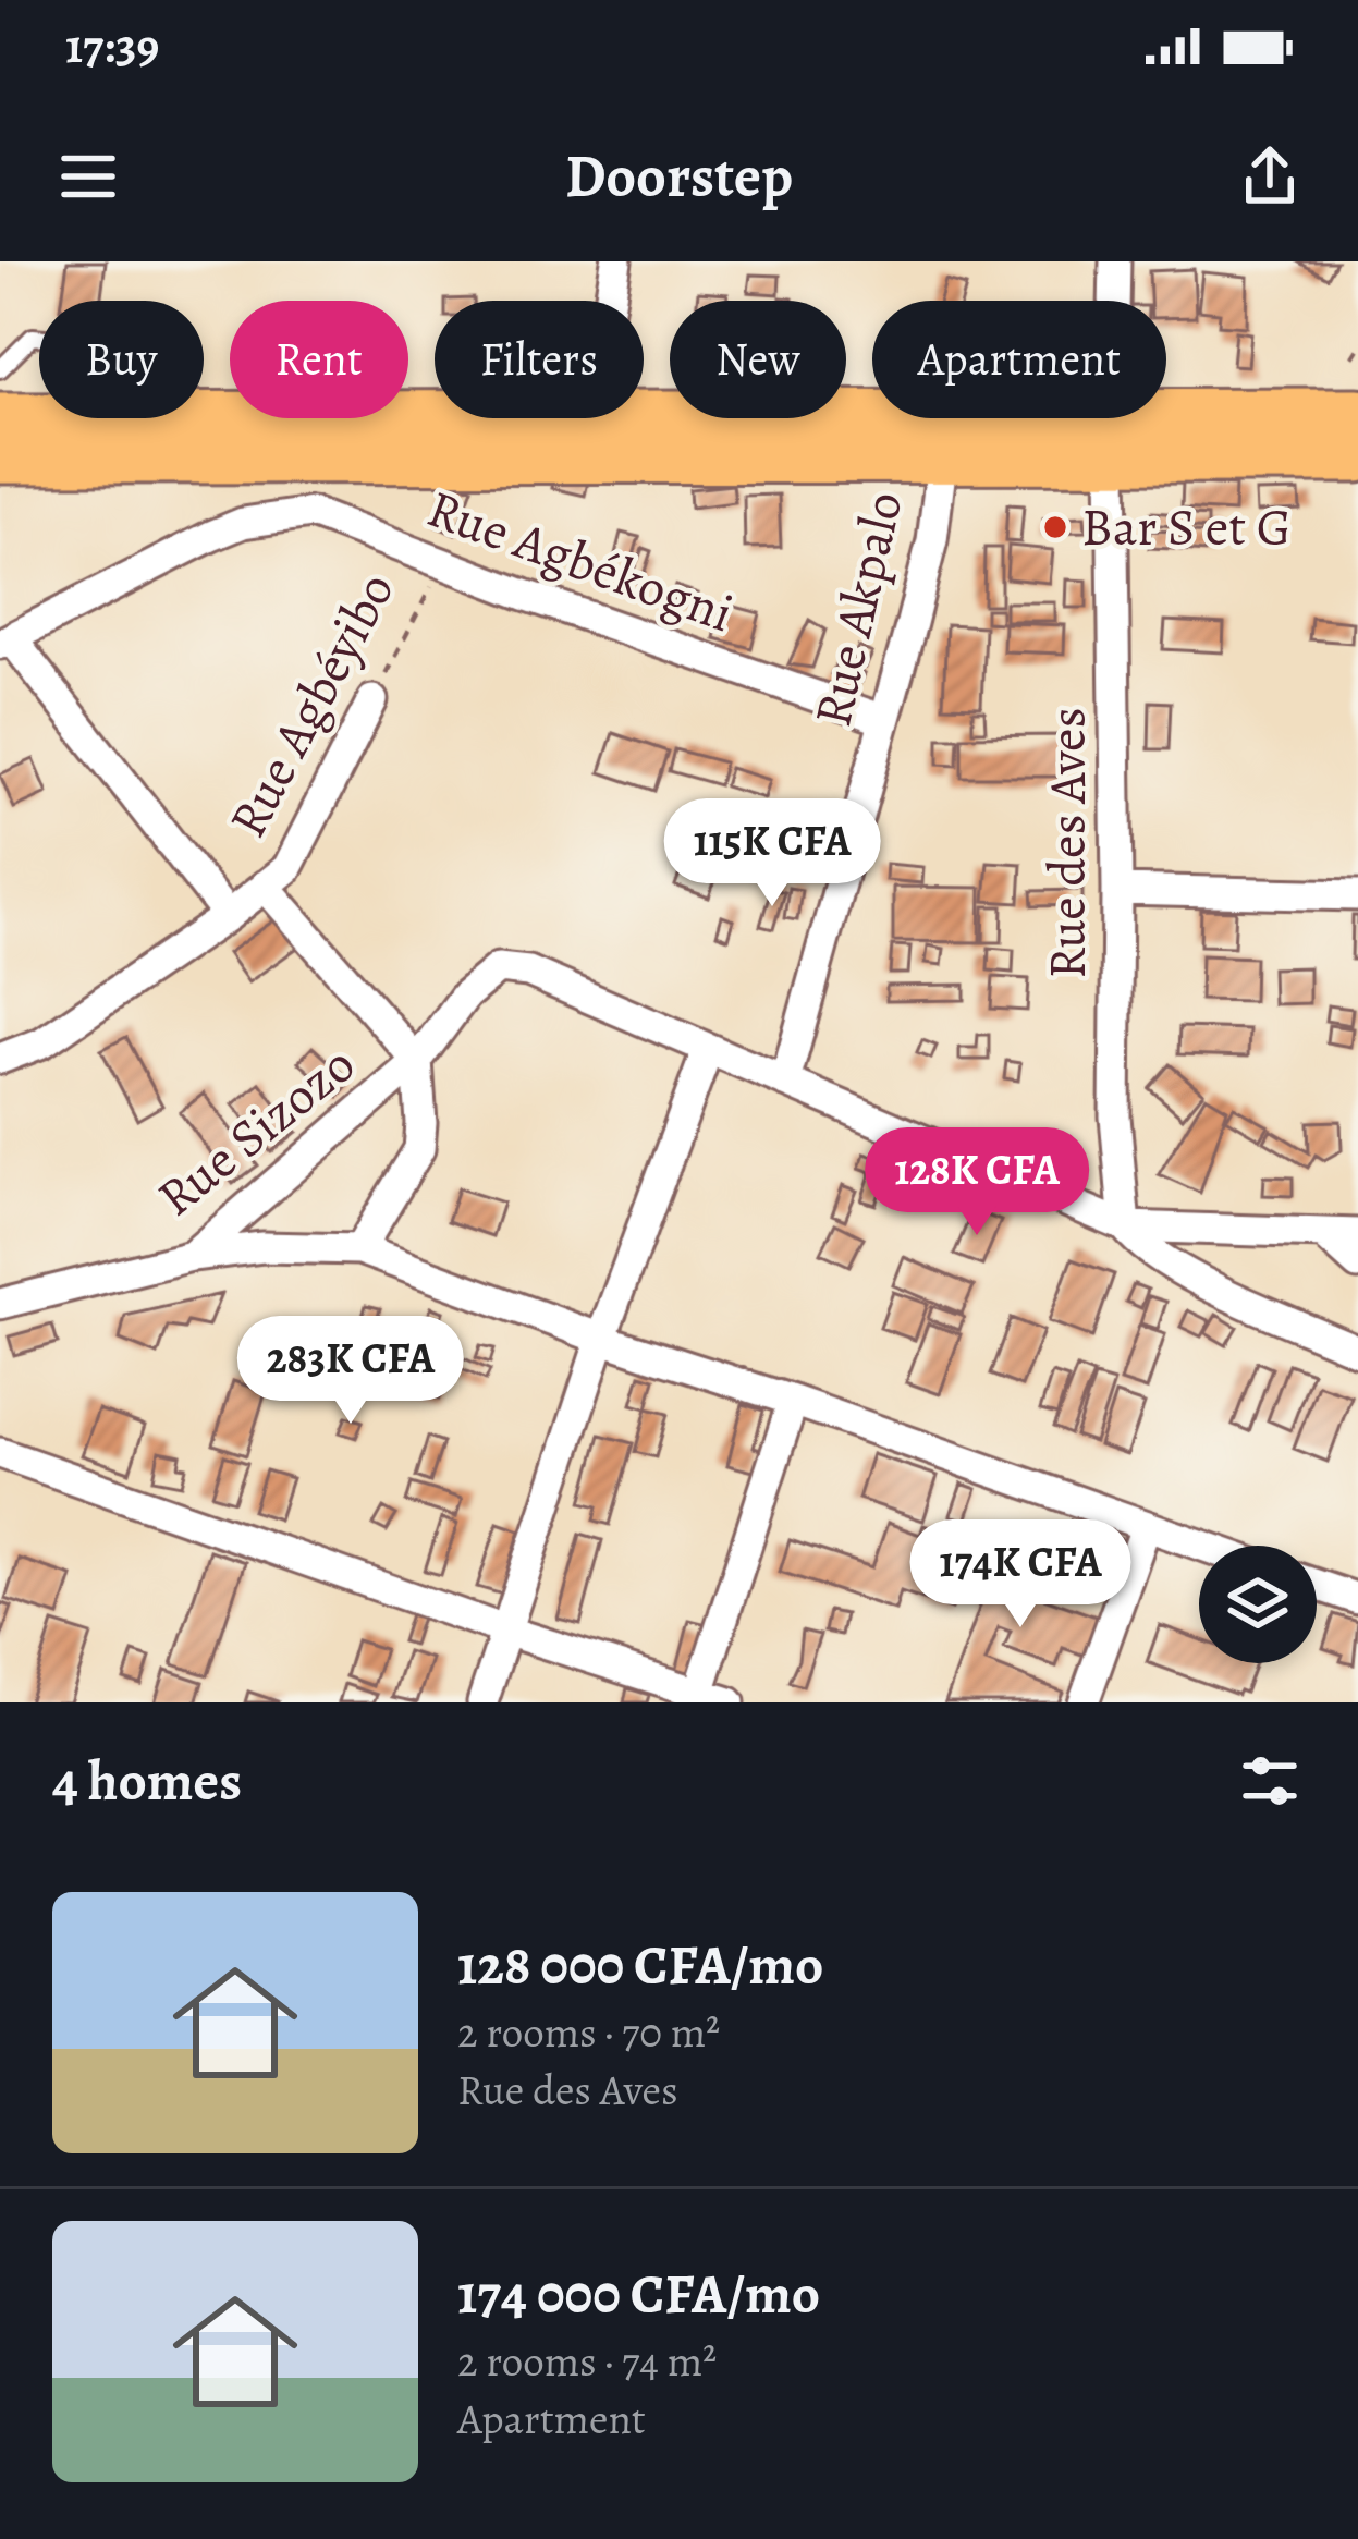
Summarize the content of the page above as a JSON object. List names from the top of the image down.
{
  "streets": {
    "street": [
      "Rue Agbékogni",
      "Rue Akpalo",
      "Rue Agbéyibo",
      "Rue des Aves",
      "Rue Sizozo"
    ]
  },
  "crossings": [
    ["Rue Agbékogni", "Rue Akpalo"],
    ["Rue Agbékogni", "Rue Agbéyibo"]
  ],
  "places": ["Bar S et G"],
  "page": {
    "status": "17:39",
    "header": "Doorstep",
    "chip": [
      "Buy",
      "Rent",
      "Filters",
      "New",
      "Apartment"
    ],
    "price": [
      "115K CFA",
      "128K CFA",
      "283K CFA",
      "174K CFA"
    ],
    "heading": "4 homes",
    "list": [
      {
        "name": "128 000 CFA/mo",
        "note": "2 rooms · 70 m² · Rue des Aves"
      },
      {
        "name": "174 000 CFA/mo",
        "note": "2 rooms · 74 m² · Apartment"
      }
    ]
  }
}
